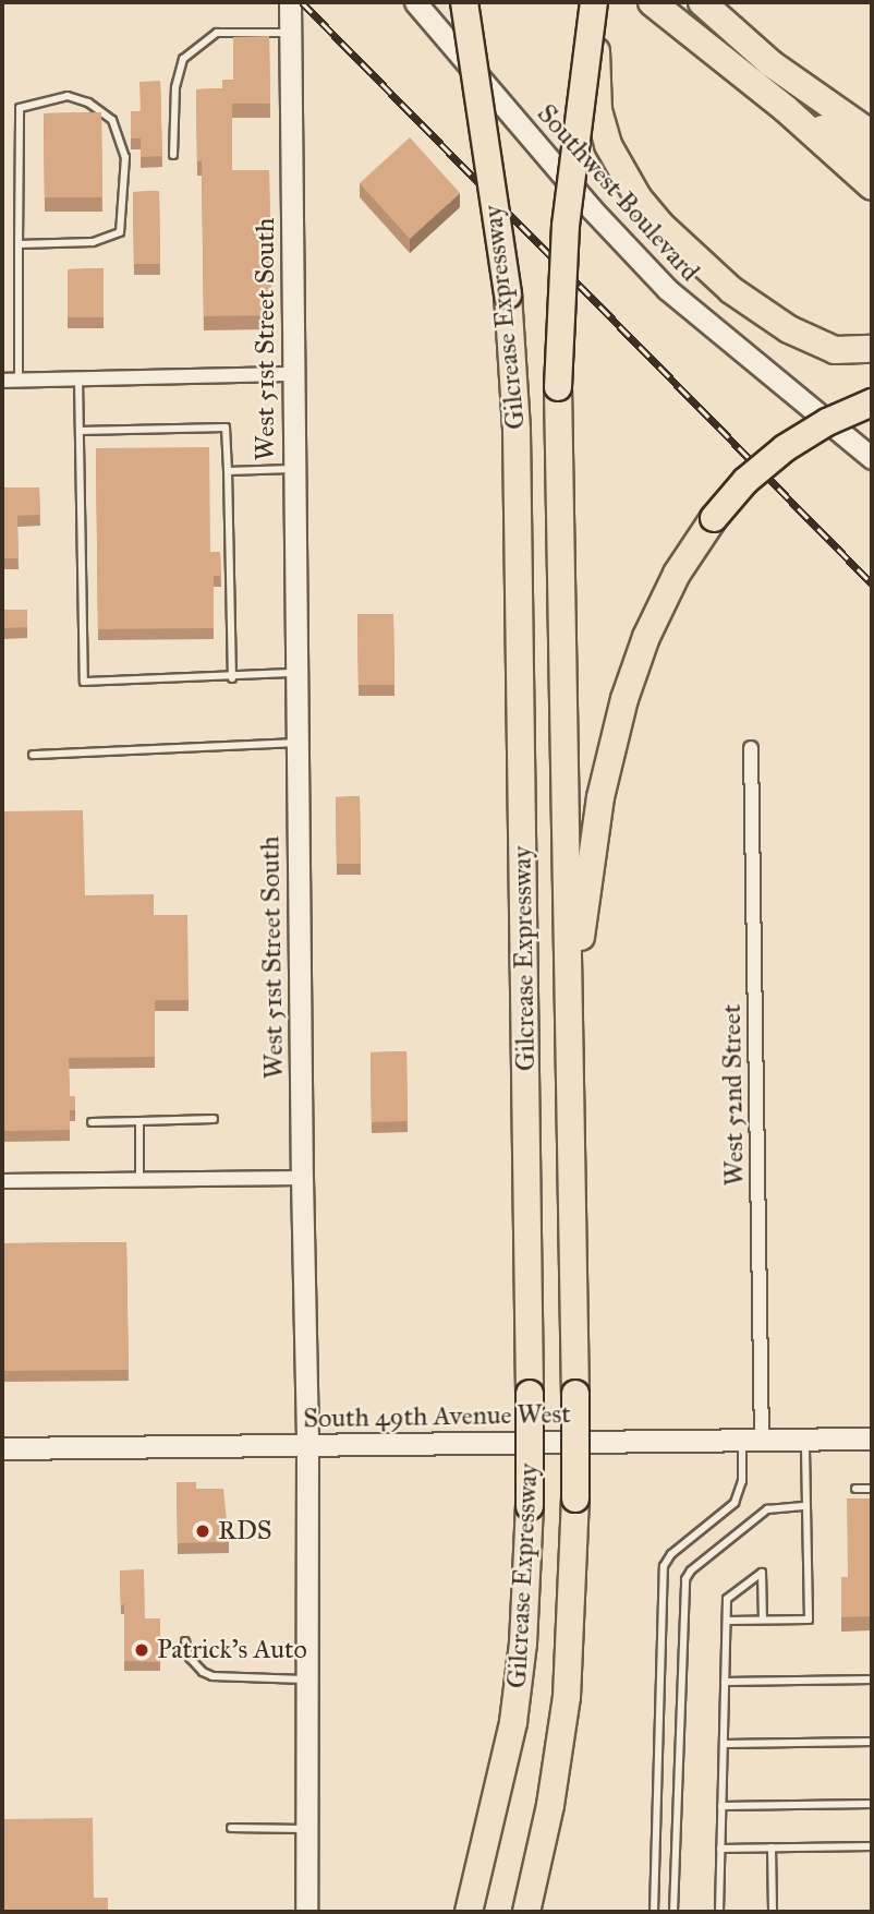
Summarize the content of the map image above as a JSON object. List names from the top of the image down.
{
  "streets": {
    "highway": ["Gilcrease Expressway"],
    "street": [
      "Southwest Boulevard",
      "West 51st Street South",
      "West 52nd Street",
      "South 49th Avenue West"
    ]
  },
  "crossings": [
    ["West 51st Street South", "South 49th Avenue West"],
    ["West 52nd Street", "South 49th Avenue West"]
  ],
  "places": ["RDS", "Patrick's Auto"]
}
